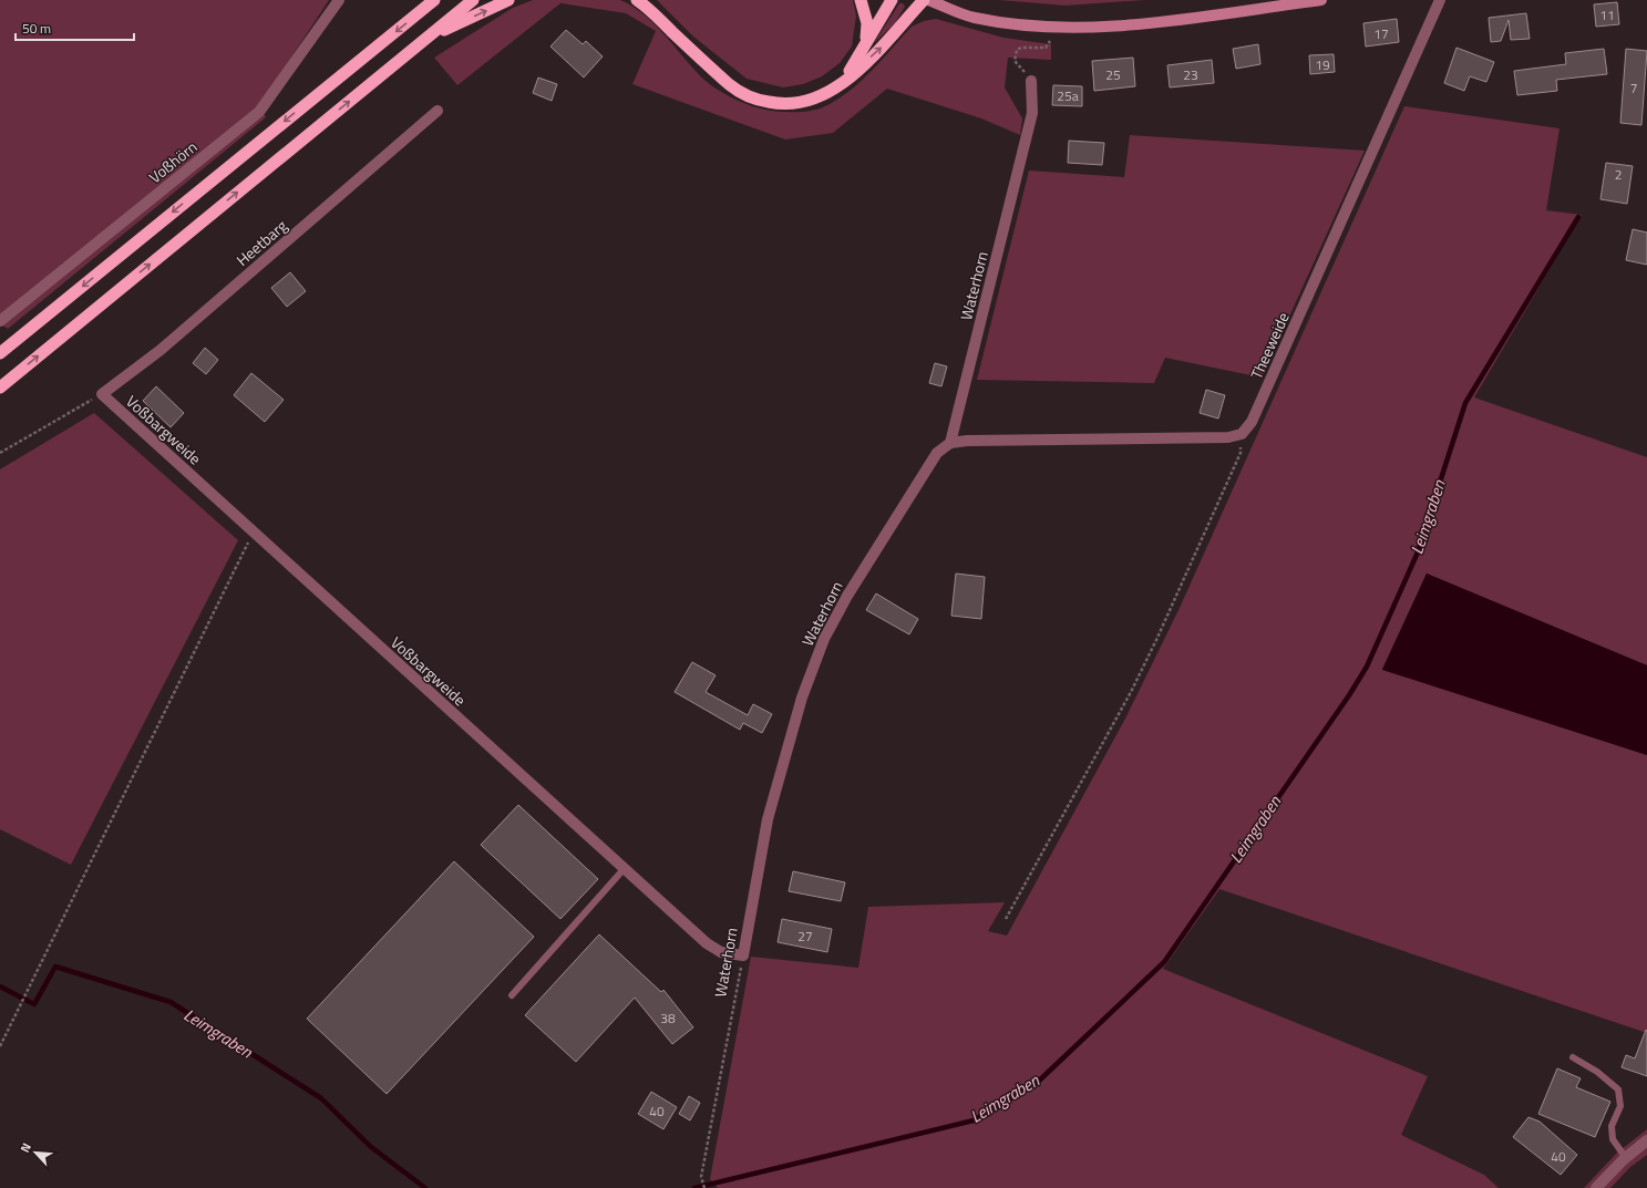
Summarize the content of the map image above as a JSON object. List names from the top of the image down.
{
  "streets": {
    "street": [
      "Voßhörn",
      "Heetbarg",
      "Waterhorn",
      "Theeweide",
      "Voßbargweide"
    ]
  },
  "crossings": [
    ["Heetbarg", "Voßbargweide"],
    ["Waterhorn", "Voßbargweide"]
  ],
  "water": ["Leimgraben"],
  "house_numbers": [
    "11",
    "17",
    "19",
    "25",
    "23",
    "7",
    "25a",
    "2",
    "27",
    "38",
    "40",
    "40"
  ],
  "scale_bar": "50 m",
  "north": "top left"
}
